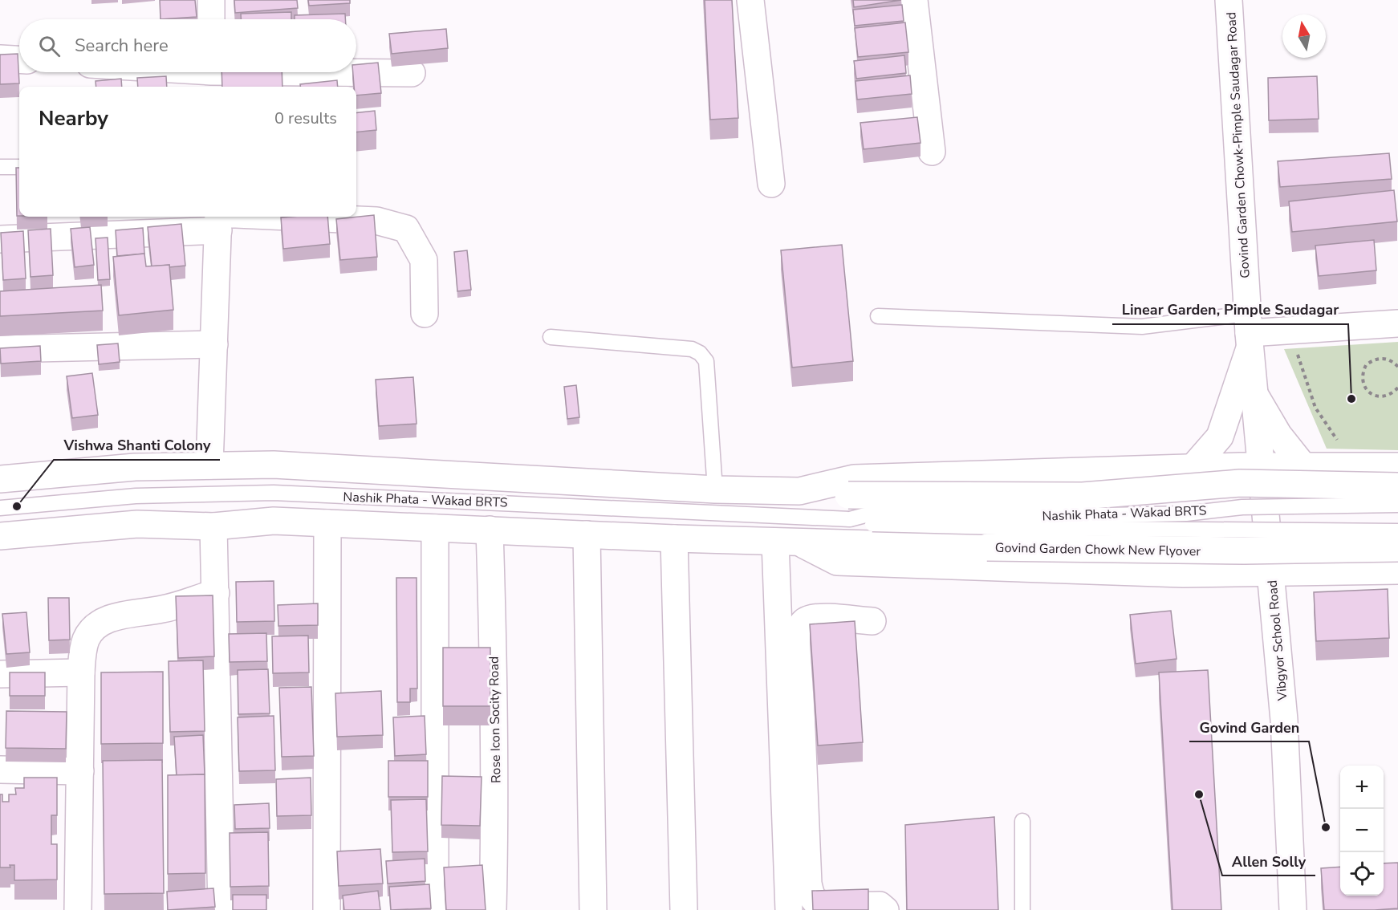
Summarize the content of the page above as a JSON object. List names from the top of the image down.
{
  "streets": {
    "street": [
      "Govind Garden Chowk-Pimple Saudagar Road",
      "Govind Garden Chowk New Flyover",
      "Vibgyor School Road",
      "Rose Icon Socity Road"
    ],
    "lane": ["Nashik Phata - Wakad BRTS"]
  },
  "crossings": [
    ["Govind Garden Chowk-Pimple Saudagar Road", "Vibgyor School Road"],
    ["Govind Garden Chowk New Flyover", "Rose Icon Socity Road"]
  ],
  "places": [
    "Linear Garden, Pimple Saudagar",
    "Vishwa Shanti Colony",
    "Allen Solly",
    "Govind Garden"
  ],
  "north": "top",
  "page": {
    "search": "Search here",
    "heading": ["Nearby", "0 results"],
    "map_buttons": ["+", "−"]
  }
}
